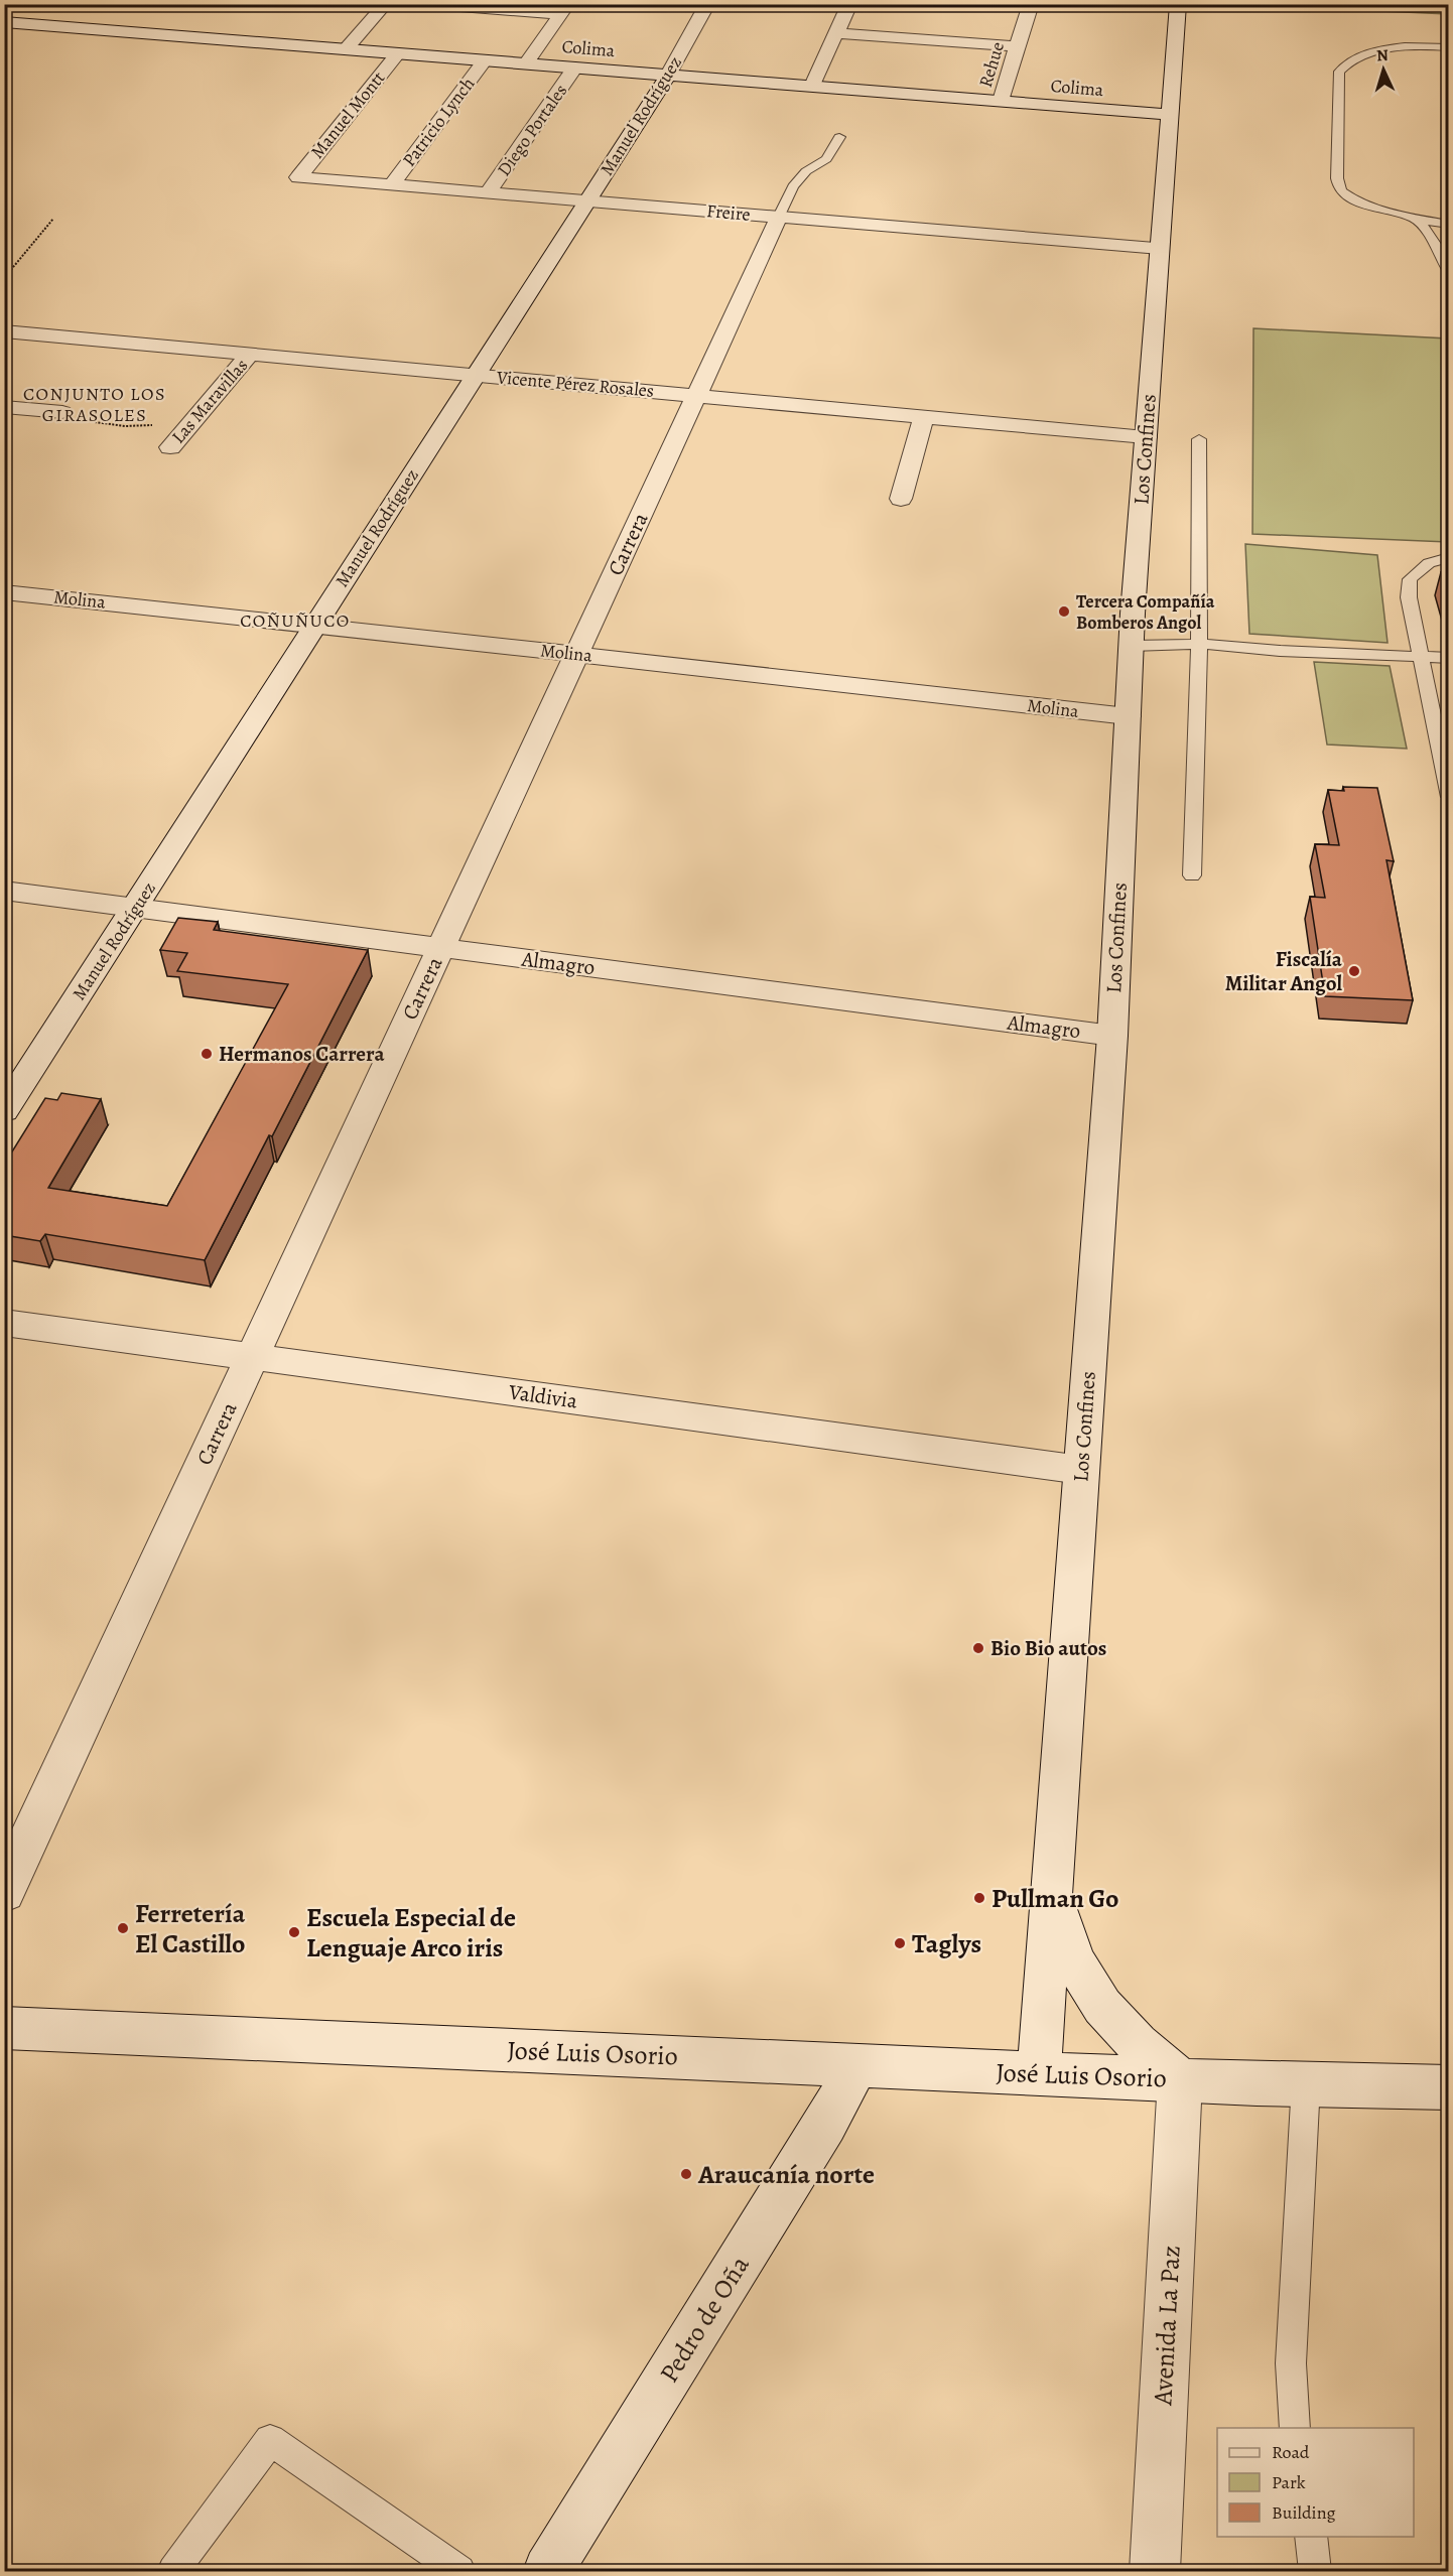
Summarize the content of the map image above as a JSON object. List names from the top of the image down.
{
  "streets": {
    "street": [
      "Colima",
      "Rehue",
      "Manuel Montt",
      "Manuel Rodríguez",
      "Patricio Lynch",
      "Diego Portales",
      "Freire",
      "Vicente Pérez Rosales",
      "Las Maravillas",
      "Los Confines",
      "Carrera",
      "Molina",
      "Almagro",
      "Valdivia",
      "José Luis Osorio",
      "Pedro de Oña",
      "Avenida La Paz"
    ]
  },
  "crossings": [
    ["Colima", "Rehue"],
    ["Colima", "Manuel Montt"],
    ["Colima", "Manuel Rodríguez"],
    ["Colima", "Patricio Lynch"],
    ["Colima", "Diego Portales"],
    ["Colima", "Los Confines"],
    ["Manuel Montt", "Freire"],
    ["Manuel Rodríguez", "Freire"],
    ["Manuel Rodríguez", "Vicente Pérez Rosales"],
    ["Manuel Rodríguez", "Molina"],
    ["Manuel Rodríguez", "Almagro"],
    ["Patricio Lynch", "Freire"],
    ["Diego Portales", "Freire"],
    ["Freire", "Los Confines"],
    ["Freire", "Carrera"],
    ["Vicente Pérez Rosales", "Las Maravillas"],
    ["Vicente Pérez Rosales", "Los Confines"],
    ["Vicente Pérez Rosales", "Carrera"],
    ["Los Confines", "Molina"],
    ["Los Confines", "Almagro"],
    ["Los Confines", "Valdivia"],
    ["Los Confines", "José Luis Osorio"],
    ["Los Confines", "Avenida La Paz"],
    ["Carrera", "Molina"],
    ["Carrera", "Almagro"],
    ["Carrera", "Valdivia"],
    ["José Luis Osorio", "Pedro de Oña"],
    ["José Luis Osorio", "Avenida La Paz"]
  ],
  "districts": ["CONJUNTO LOS GIRASOLES", "COÑUÑUCO"],
  "places": [
    "Tercera Compañía Bomberos Angol",
    "Fiscalía Militar Angol",
    "Hermanos Carrera",
    "Bio Bio autos",
    "Pullman Go",
    "Ferretería El Castillo",
    "Escuela Especial de Lenguaje Arco iris",
    "Taglys",
    "Araucanía norte"
  ],
  "legend": ["Road", "Park", "Building"],
  "north": "top"
}
